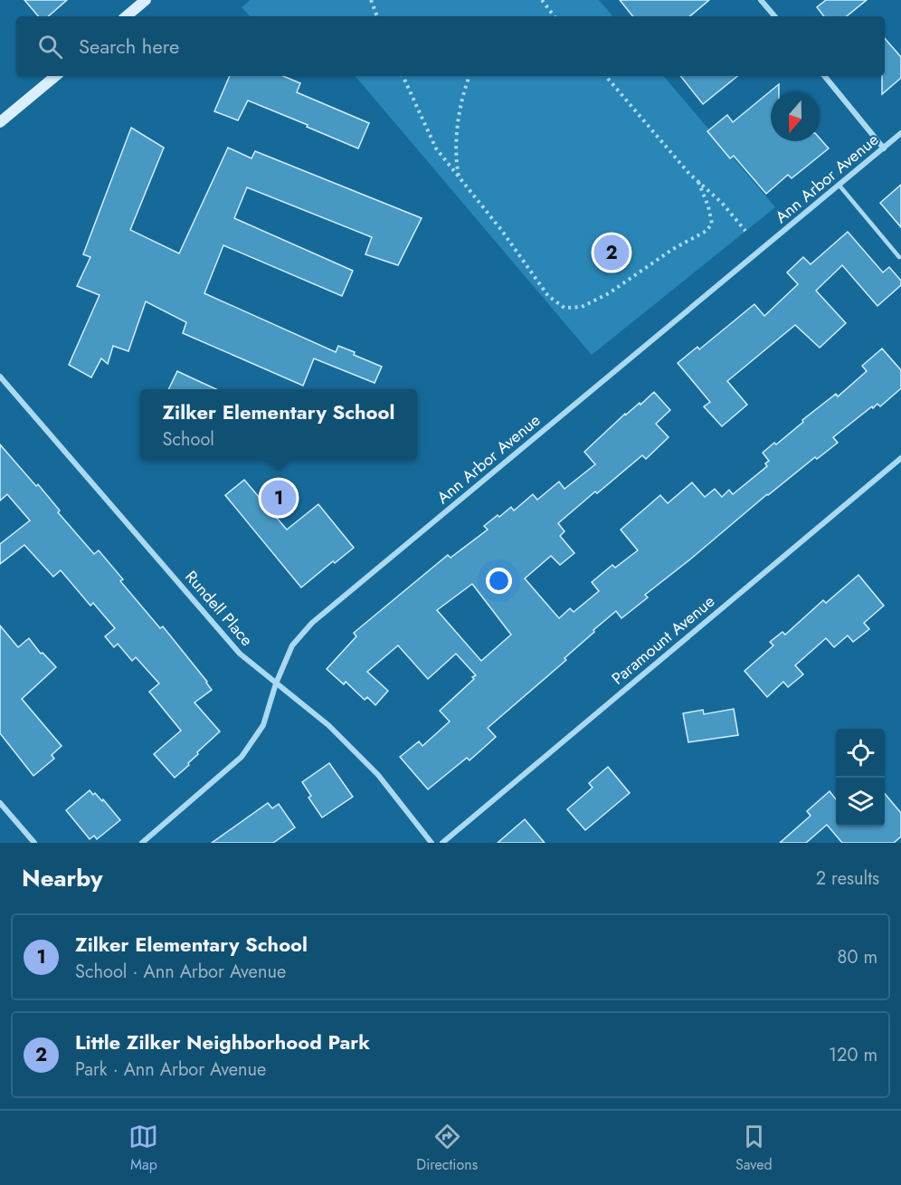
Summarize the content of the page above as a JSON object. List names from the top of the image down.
{
  "streets": {
    "street": ["Ann Arbor Avenue", "Rundell Place", "Paramount Avenue"]
  },
  "crossings": [
    ["Ann Arbor Avenue", "Rundell Place"]
  ],
  "north": "bottom",
  "page": {
    "search": "Search here",
    "pins": ["2", "1"],
    "popup": ["Zilker Elementary School", "School"],
    "heading": ["Nearby", "2 results"],
    "list": [
      {
        "mark": "1",
        "name": "Zilker Elementary School",
        "note": "School · Ann Arbor Avenue",
        "value": "80 m"
      },
      {
        "mark": "2",
        "name": "Little Zilker Neighborhood Park",
        "note": "Park · Ann Arbor Avenue",
        "value": "120 m"
      }
    ],
    "nav": ["Map", "Directions", "Saved"]
  }
}
